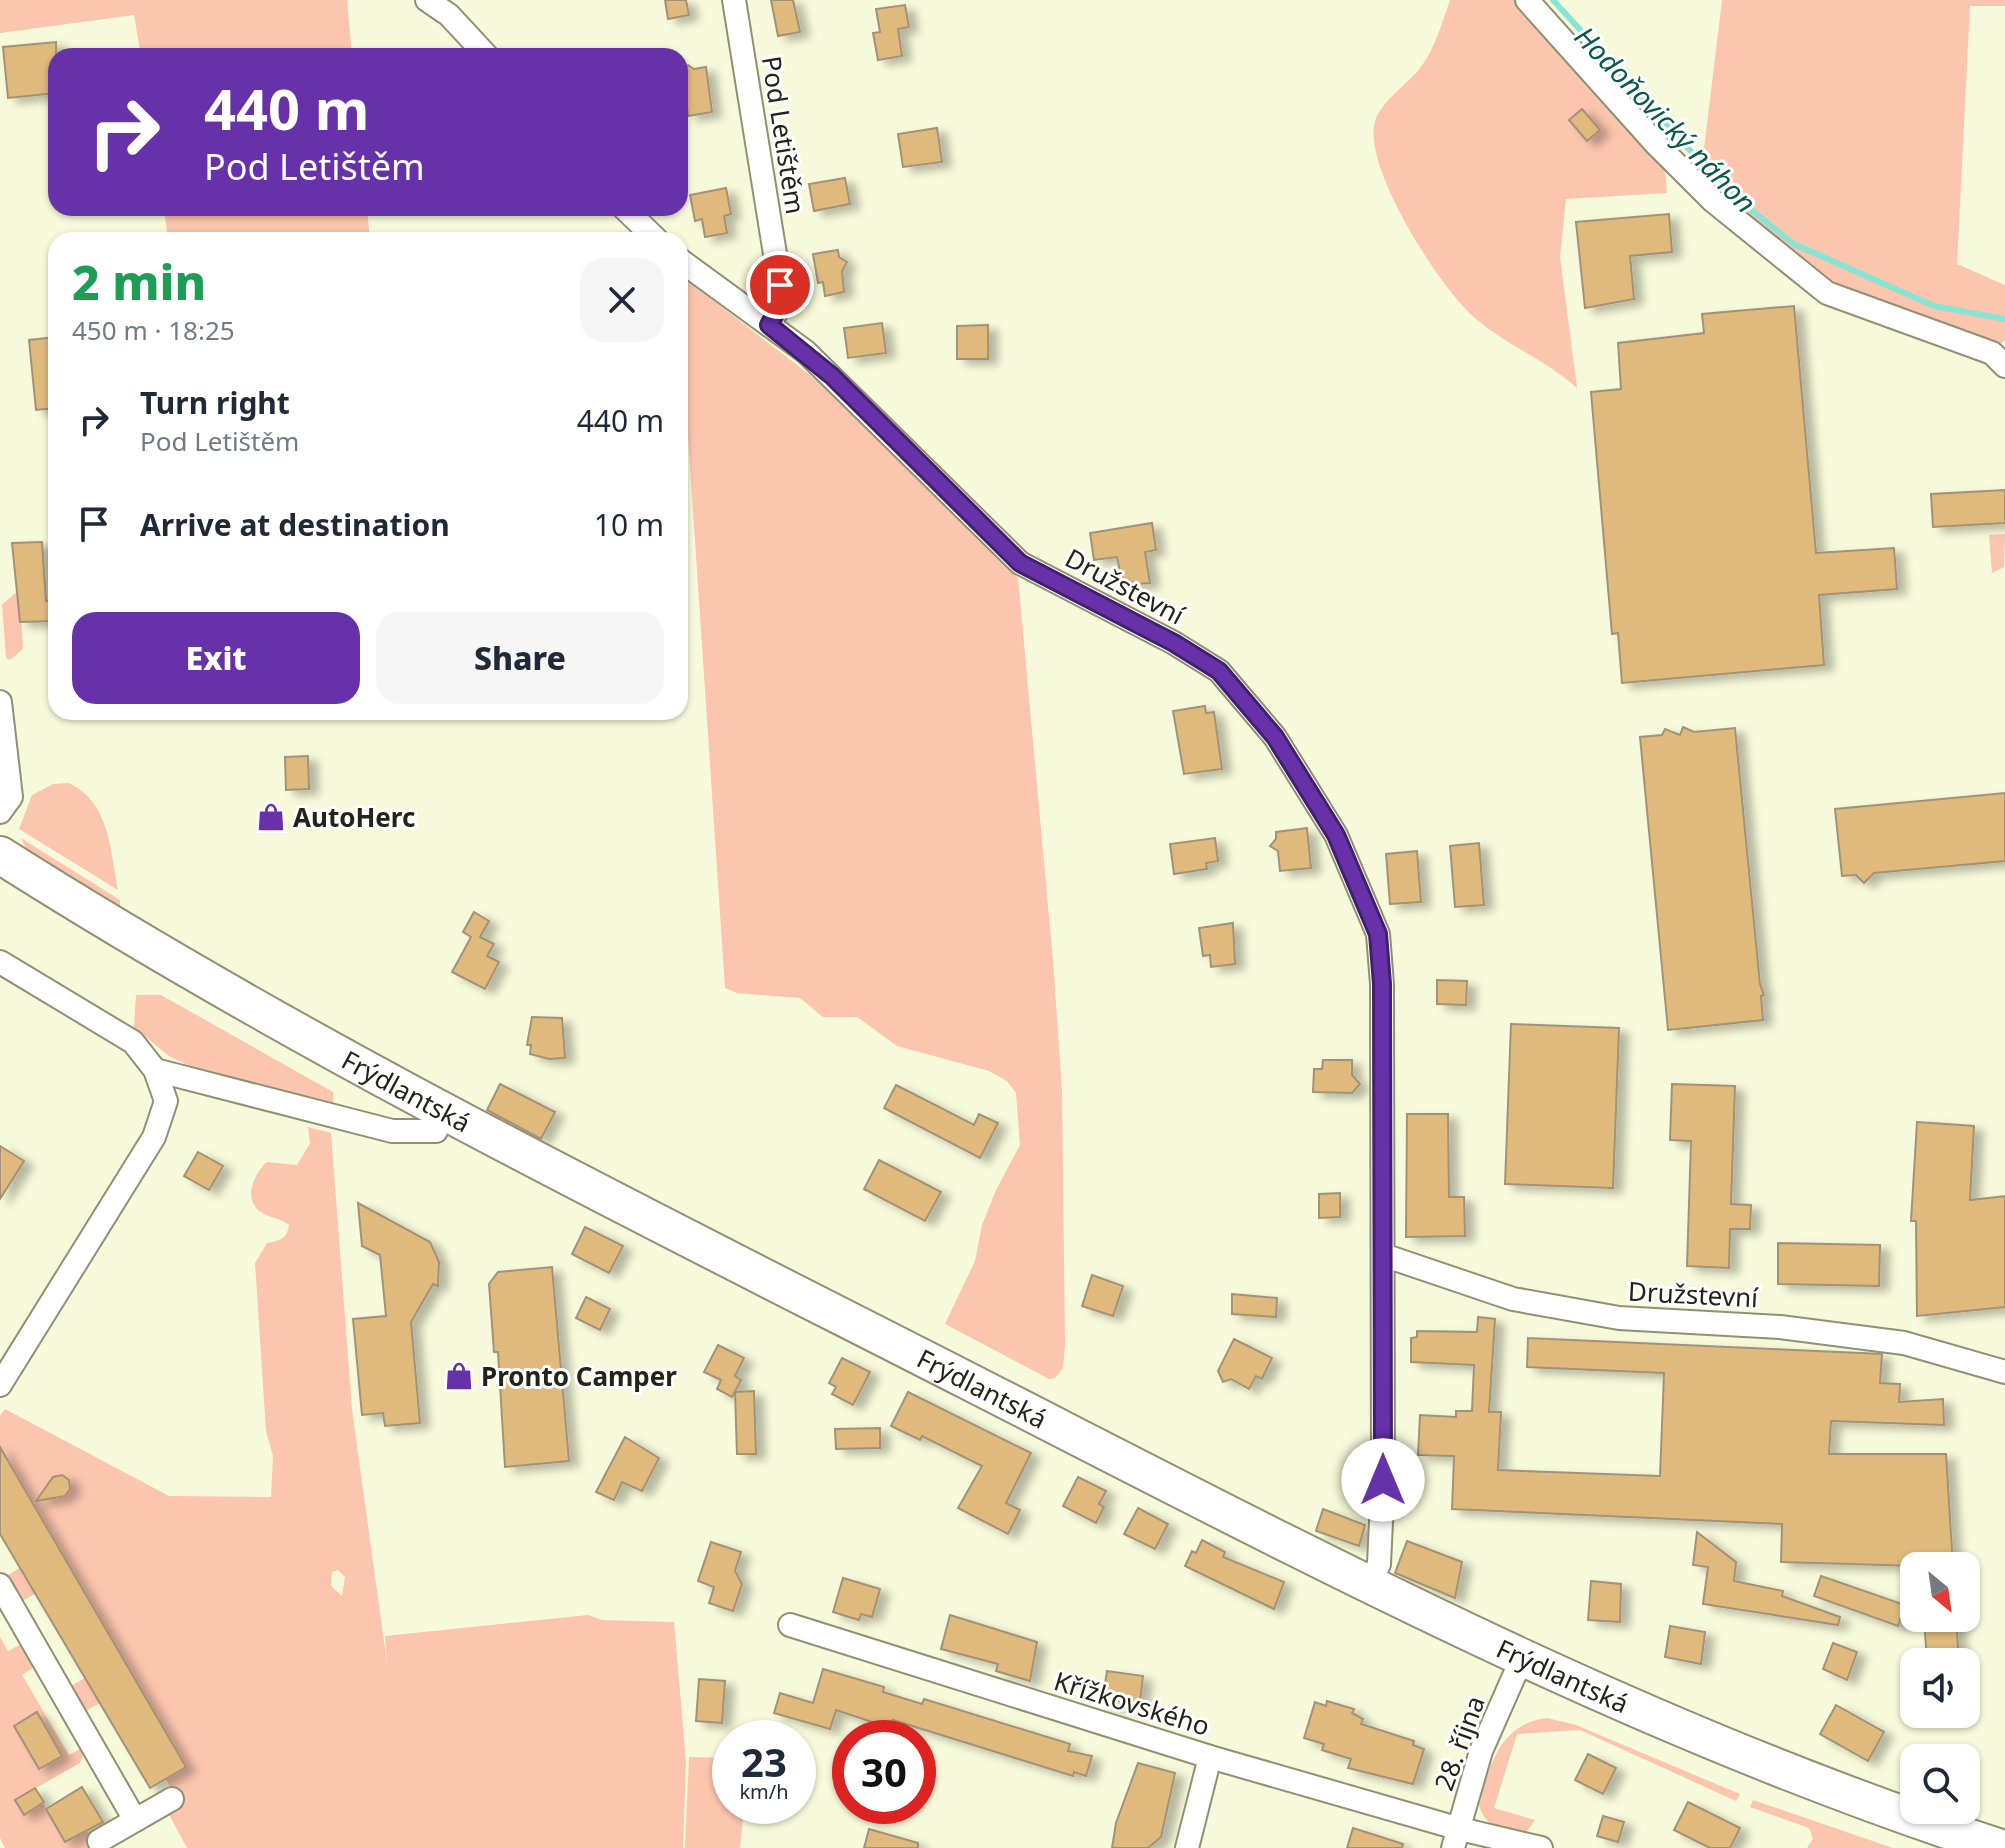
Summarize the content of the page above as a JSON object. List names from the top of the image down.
{
  "streets": {
    "main road": ["Frýdlantská"],
    "street": [
      "Pod Letištěm",
      "Družstevní",
      "Křížkovského",
      "28. října"
    ]
  },
  "crossings": [
    ["Pod Letištěm", "Družstevní"],
    ["Družstevní", "Frýdlantská"],
    ["Frýdlantská", "28. října"],
    ["Křížkovského", "28. října"]
  ],
  "water": ["Hodoňovický náhon"],
  "places": {
    "shop": ["AutoHerc", "Pronto Camper"]
  },
  "north": "bottom right",
  "page": {
    "turn": ["440 m", "Pod Letištěm"],
    "heading": ["2 min", "450 m · 18:25"],
    "list": [
      {
        "name": "Turn right",
        "note": "Pod Letištěm",
        "value": "440 m"
      },
      {
        "name": "Arrive at destination",
        "value": "10 m"
      }
    ],
    "buttons": ["Exit", "Share"],
    "speed": "23 km/h",
    "limit": "30"
  }
}
